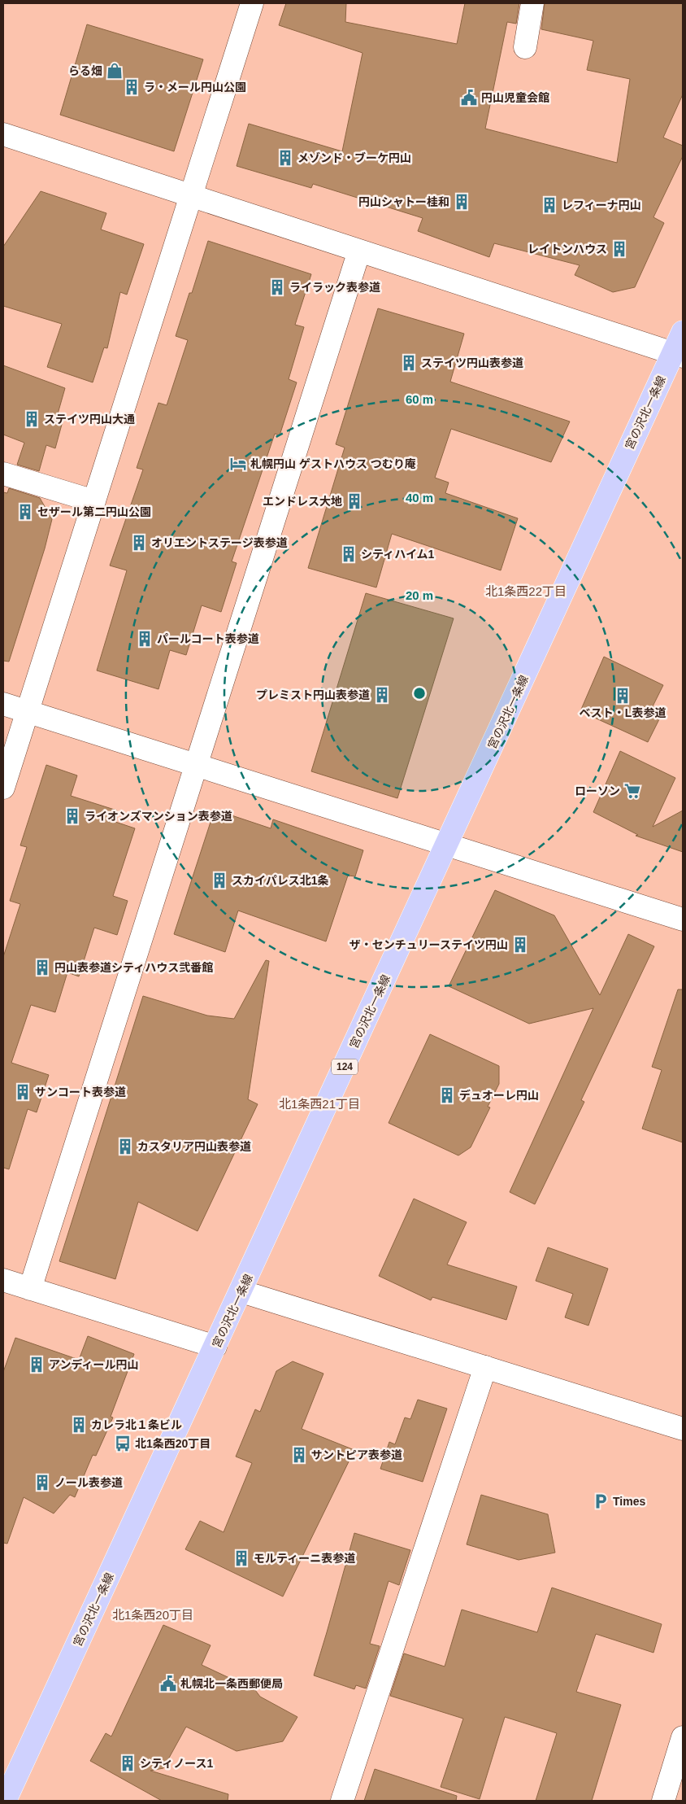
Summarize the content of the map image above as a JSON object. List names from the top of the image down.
{
  "streets": {
    "main road": ["宮の沢北一条線", "124"]
  },
  "districts": ["北1条西22丁目", "北1条西21丁目", "北1条西20丁目"],
  "places": {
    "shop": ["らる畑"],
    "building": [
      "ラ・メール円山公園",
      "メゾンド・ブーケ円山",
      "円山シャトー桂和",
      "レフィーナ円山",
      "レイトンハウス",
      "ライラック表参道",
      "ステイツ円山表参道",
      "ステイツ円山大通",
      "エンドレス大地",
      "セザール第二円山公園",
      "オリエントステージ表参道",
      "シティハイム1",
      "パールコート表参道",
      "プレミスト円山表参道",
      "ベスト・L表参道",
      "ライオンズマンション表参道",
      "スカイパレス北1条",
      "ザ・センチュリーステイツ円山",
      "円山表参道シティハウス弐番館",
      "サンコート表参道",
      "デュオーレ円山",
      "カスタリア円山表参道",
      "アンディール円山",
      "カレラ北１条ビル",
      "サントピア表参道",
      "ノール表参道",
      "モルティーニ表参道",
      "シティノース1"
    ],
    "public building": ["円山児童会館", "札幌北一条西郵便局"],
    "hotel": ["札幌円山 ゲストハウス つむり庵"],
    "supermarket": ["ローソン"],
    "bus stop": ["北1条西20丁目"],
    "parking": ["Times"]
  },
  "rings": ["60 m", "40 m", "20 m"]
}
